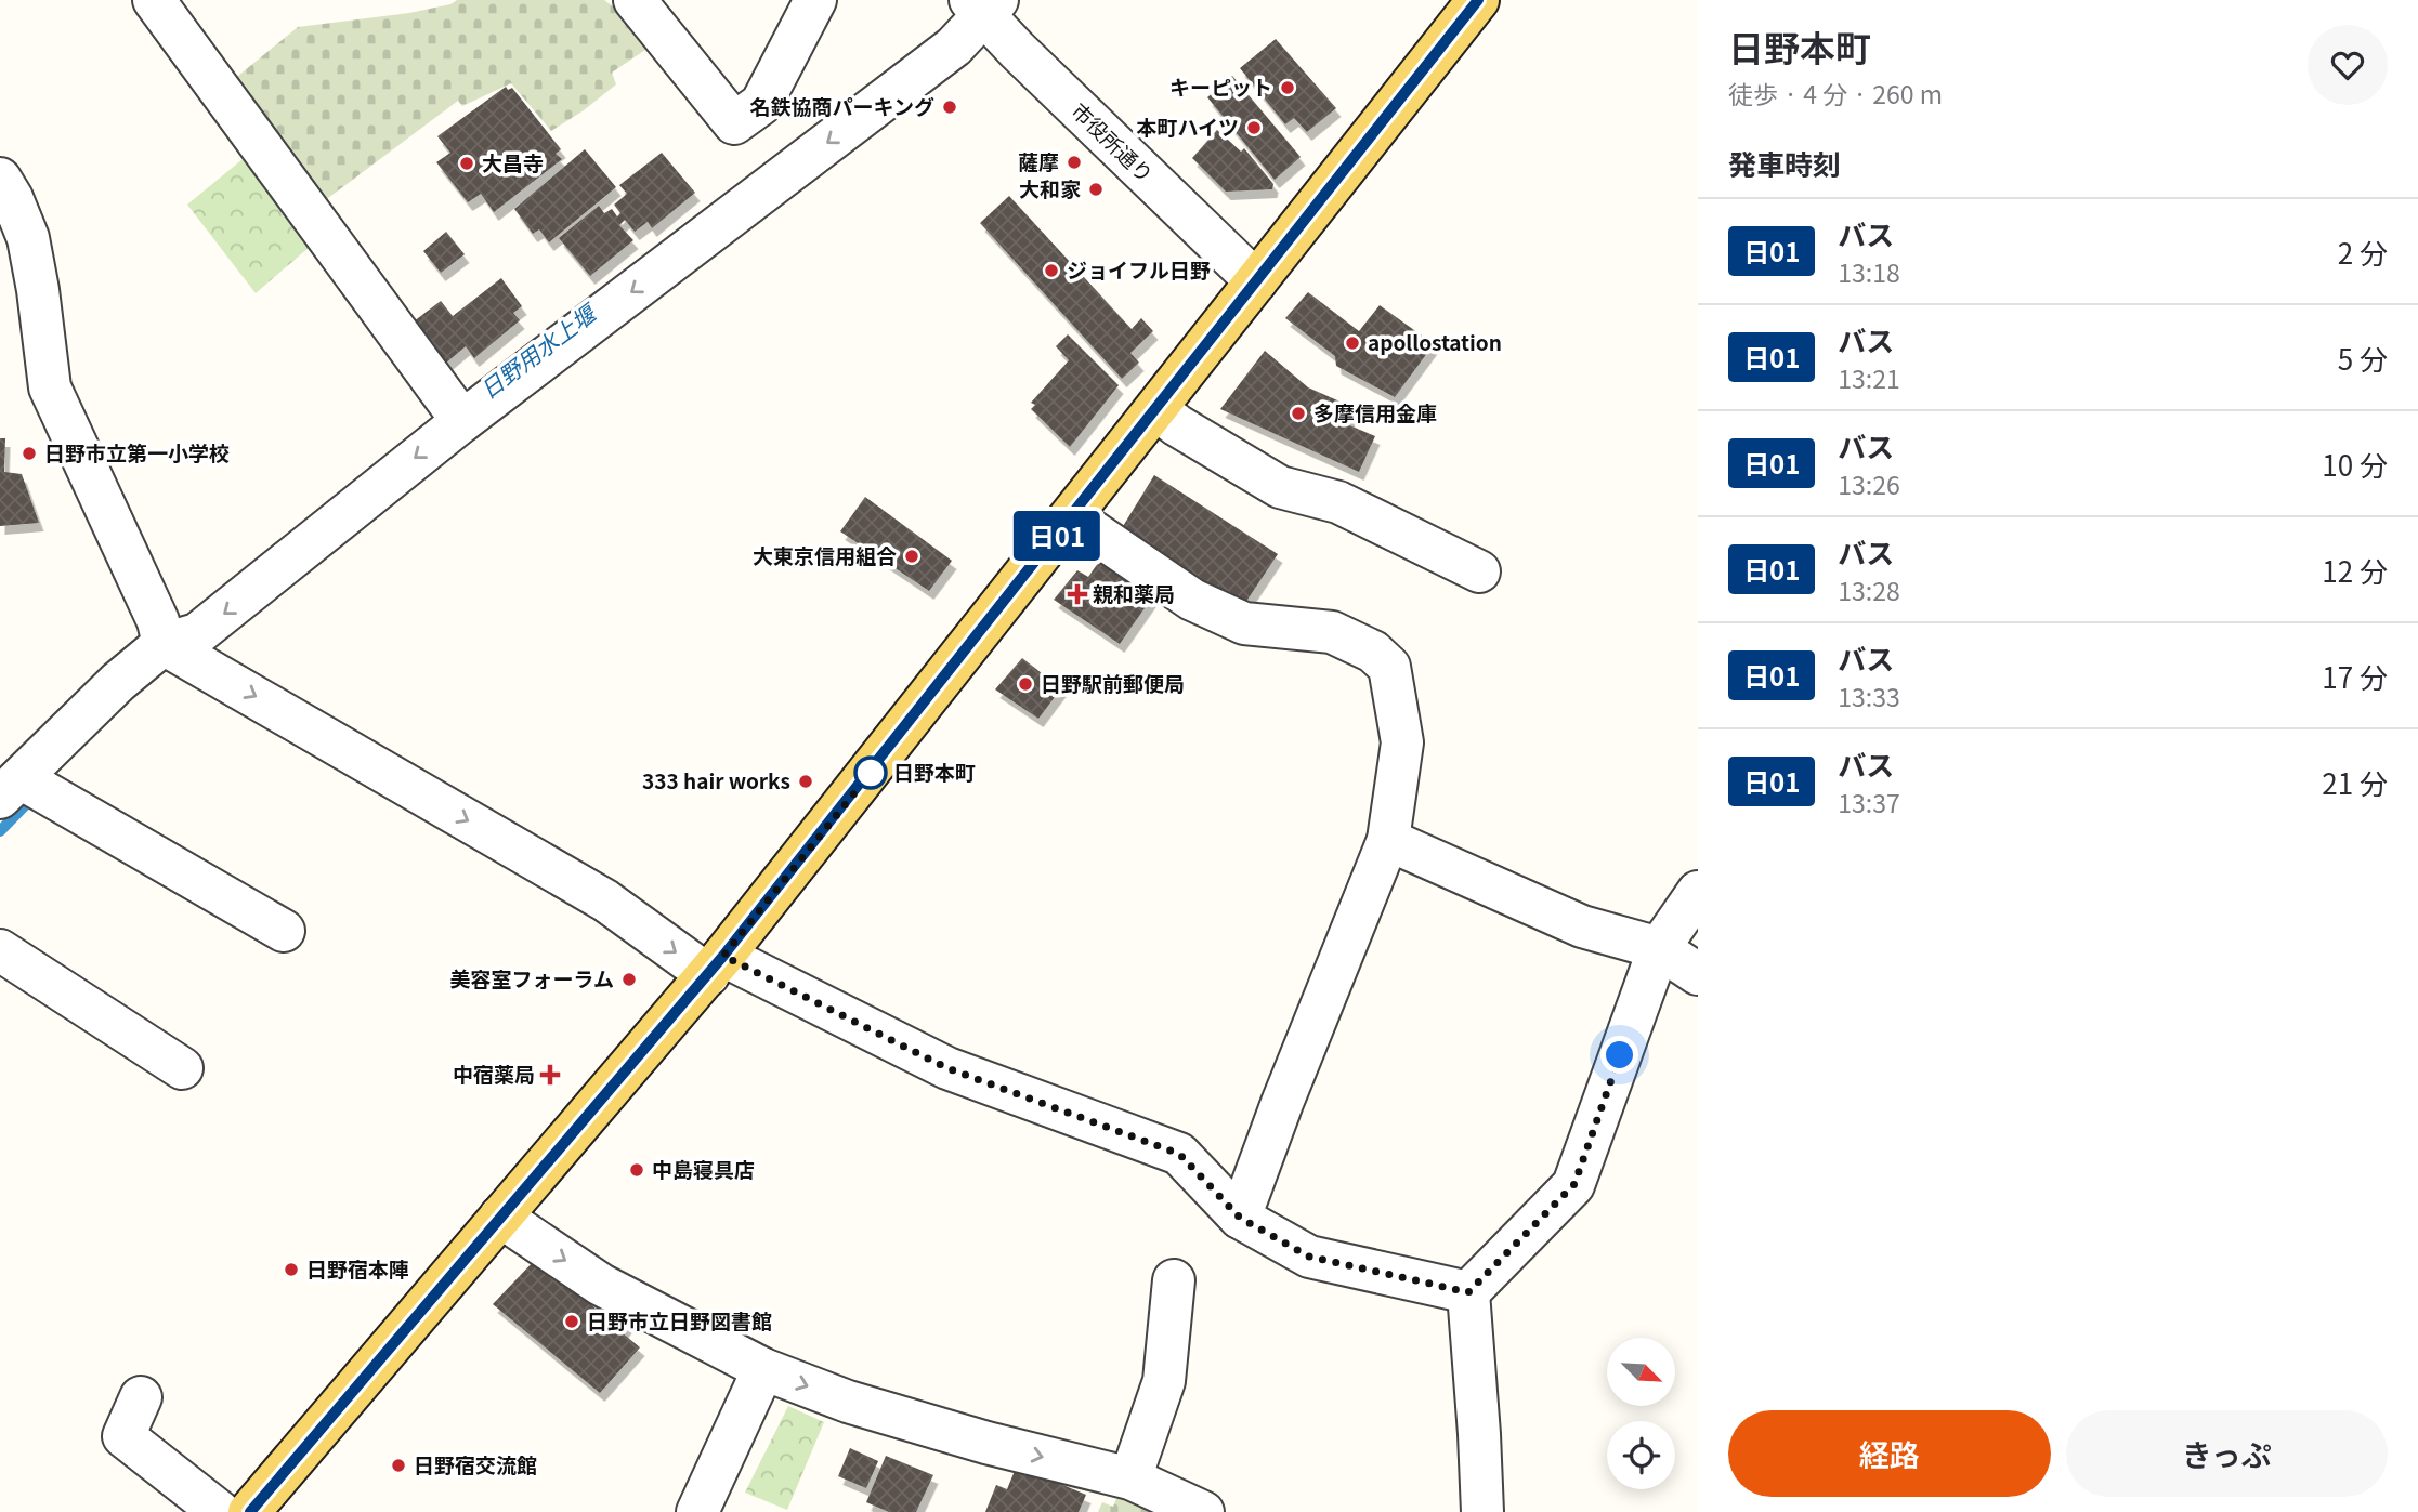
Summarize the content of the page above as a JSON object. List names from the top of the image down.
{
  "streets": {
    "street": ["市役所通り"]
  },
  "water": ["日野用水上堰"],
  "places": {
    "other": [
      "キーピット",
      "名鉄協商パーキング",
      "本町ハイツ",
      "薩摩",
      "大昌寺",
      "大和家",
      "ジョイフル日野",
      "apollostation",
      "多摩信用金庫",
      "日野市立第一小学校",
      "大東京信用組合",
      "日野駅前郵便局",
      "日野本町",
      "333 hair works",
      "美容室フォーラム",
      "中島寝具店",
      "日野宿本陣",
      "日野市立日野図書館",
      "日野宿交流館"
    ],
    "health": ["親和薬局", "中宿薬局"]
  },
  "lines": ["bus line 日01"],
  "north": "bottom right",
  "page": {
    "on_map": "日01",
    "heading": [
      ["日野本町", "徒歩 · 4 分 · 260 m"],
      "発車時刻"
    ],
    "list": [
      {
        "mark": "日01",
        "name": "バス",
        "note": "13:18",
        "value": "2 分"
      },
      {
        "mark": "日01",
        "name": "バス",
        "note": "13:21",
        "value": "5 分"
      },
      {
        "mark": "日01",
        "name": "バス",
        "note": "13:26",
        "value": "10 分"
      },
      {
        "mark": "日01",
        "name": "バス",
        "note": "13:28",
        "value": "12 分"
      },
      {
        "mark": "日01",
        "name": "バス",
        "note": "13:33",
        "value": "17 分"
      },
      {
        "mark": "日01",
        "name": "バス",
        "note": "13:37",
        "value": "21 分"
      }
    ],
    "buttons": ["経路", "きっぷ"]
  }
}
